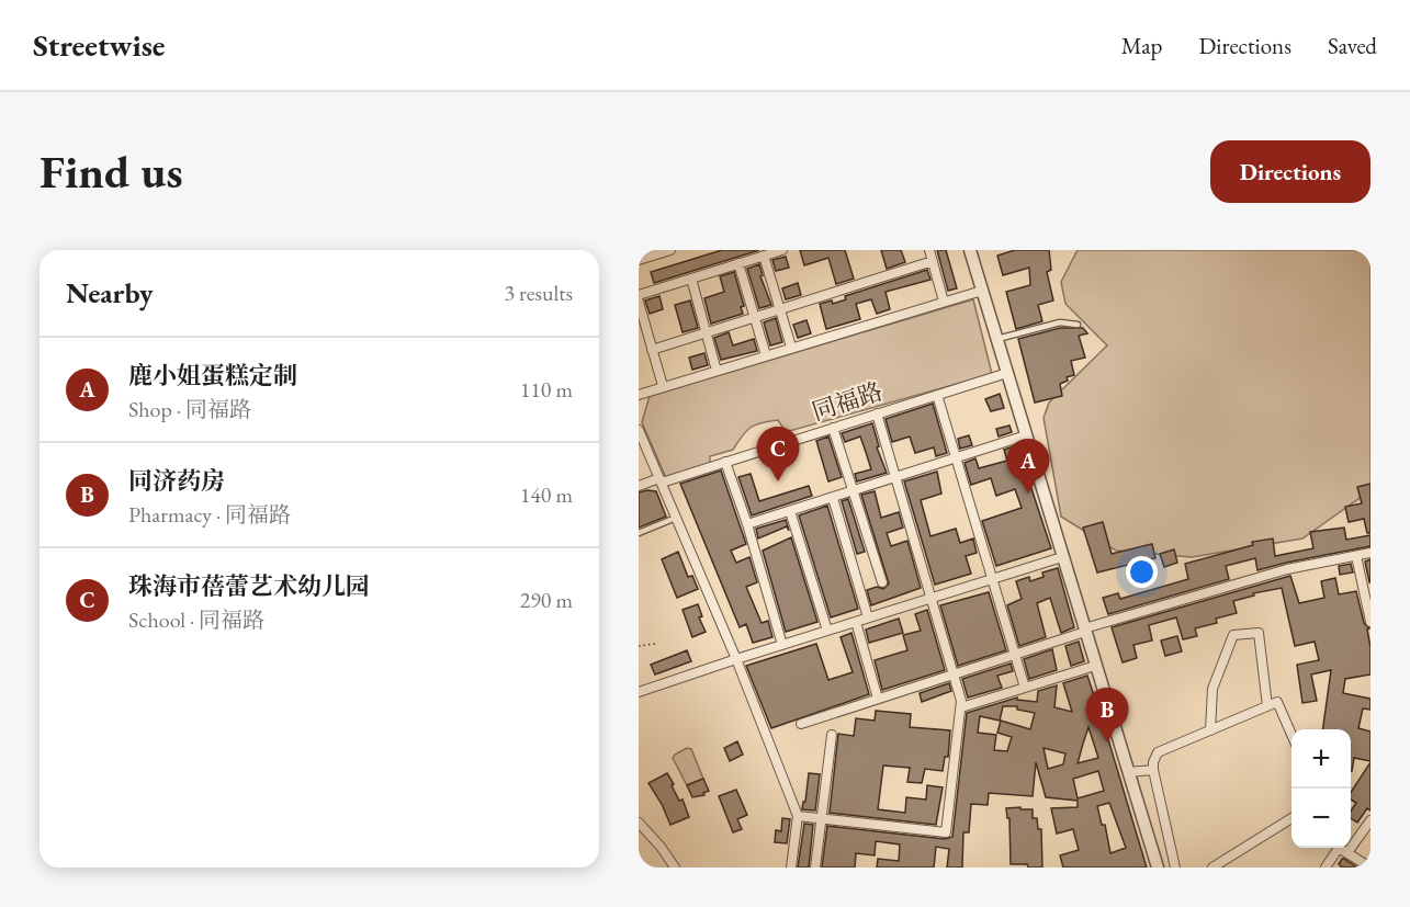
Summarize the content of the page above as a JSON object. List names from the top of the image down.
{
  "streets": {
    "street": ["同福路"]
  },
  "page": {
    "header": "Streetwise",
    "nav": ["Map", "Directions", "Saved"],
    "buttons": "Directions",
    "title": "Find us",
    "heading": ["Nearby", "3 results"],
    "list": [
      {
        "mark": "A",
        "name": "鹿小姐蛋糕定制",
        "note": "Shop · 同福路",
        "value": "110 m"
      },
      {
        "mark": "B",
        "name": "同济药房",
        "note": "Pharmacy · 同福路",
        "value": "140 m"
      },
      {
        "mark": "C",
        "name": "珠海市蓓蕾艺术幼儿园",
        "note": "School · 同福路",
        "value": "290 m"
      }
    ],
    "pins": ["C", "A", "B"],
    "map_buttons": ["+", "−"]
  }
}
